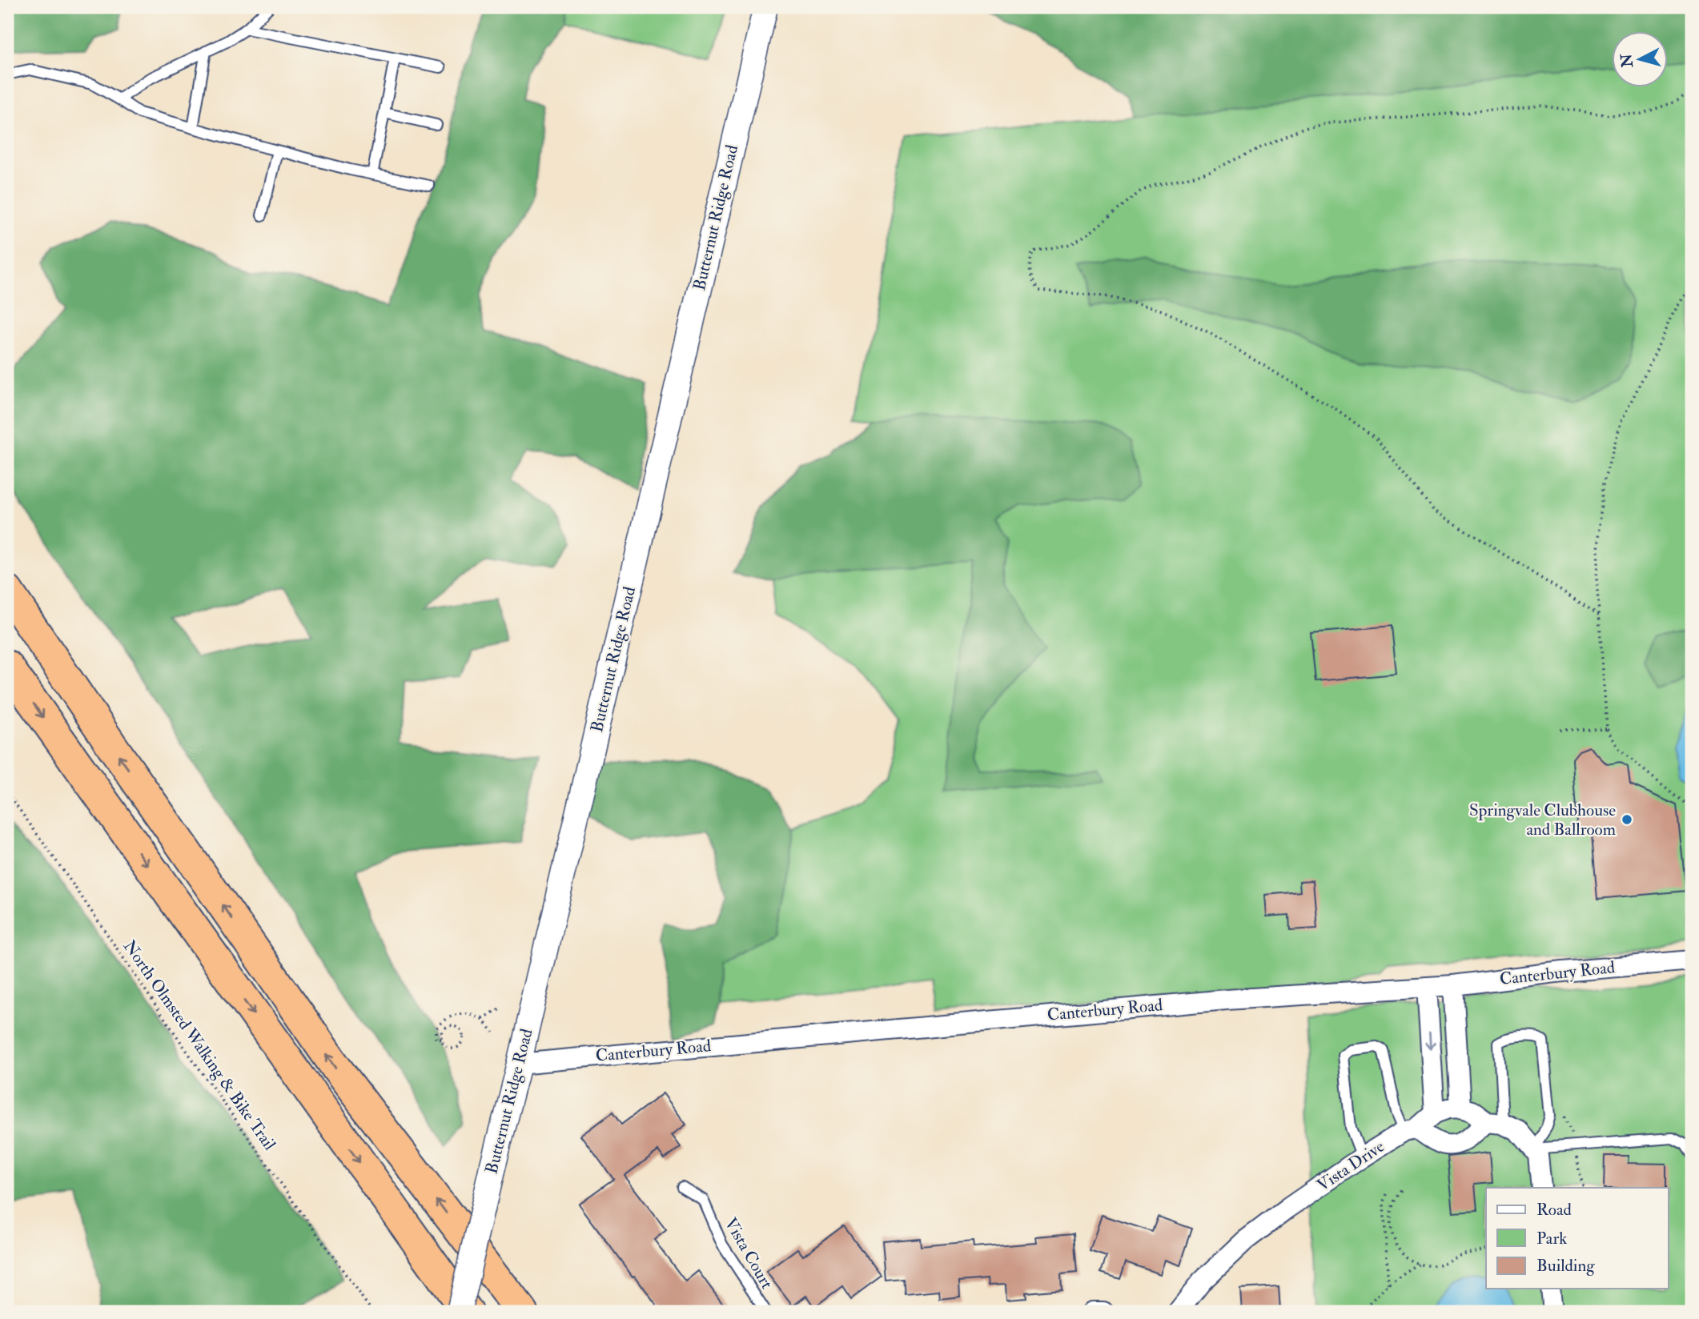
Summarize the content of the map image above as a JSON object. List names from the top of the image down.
{
  "streets": {
    "street": ["Butternut Ridge Road", "Canterbury Road", "Vista Drive"],
    "lane": ["Vista Court"],
    "path": ["North Olmsted Walking & Bike Trail"]
  },
  "crossings": [
    ["Butternut Ridge Road", "Canterbury Road"]
  ],
  "places": ["Springvale Clubhouse and Ballroom"],
  "legend": ["Road", "Park", "Building"],
  "north": "left"
}
